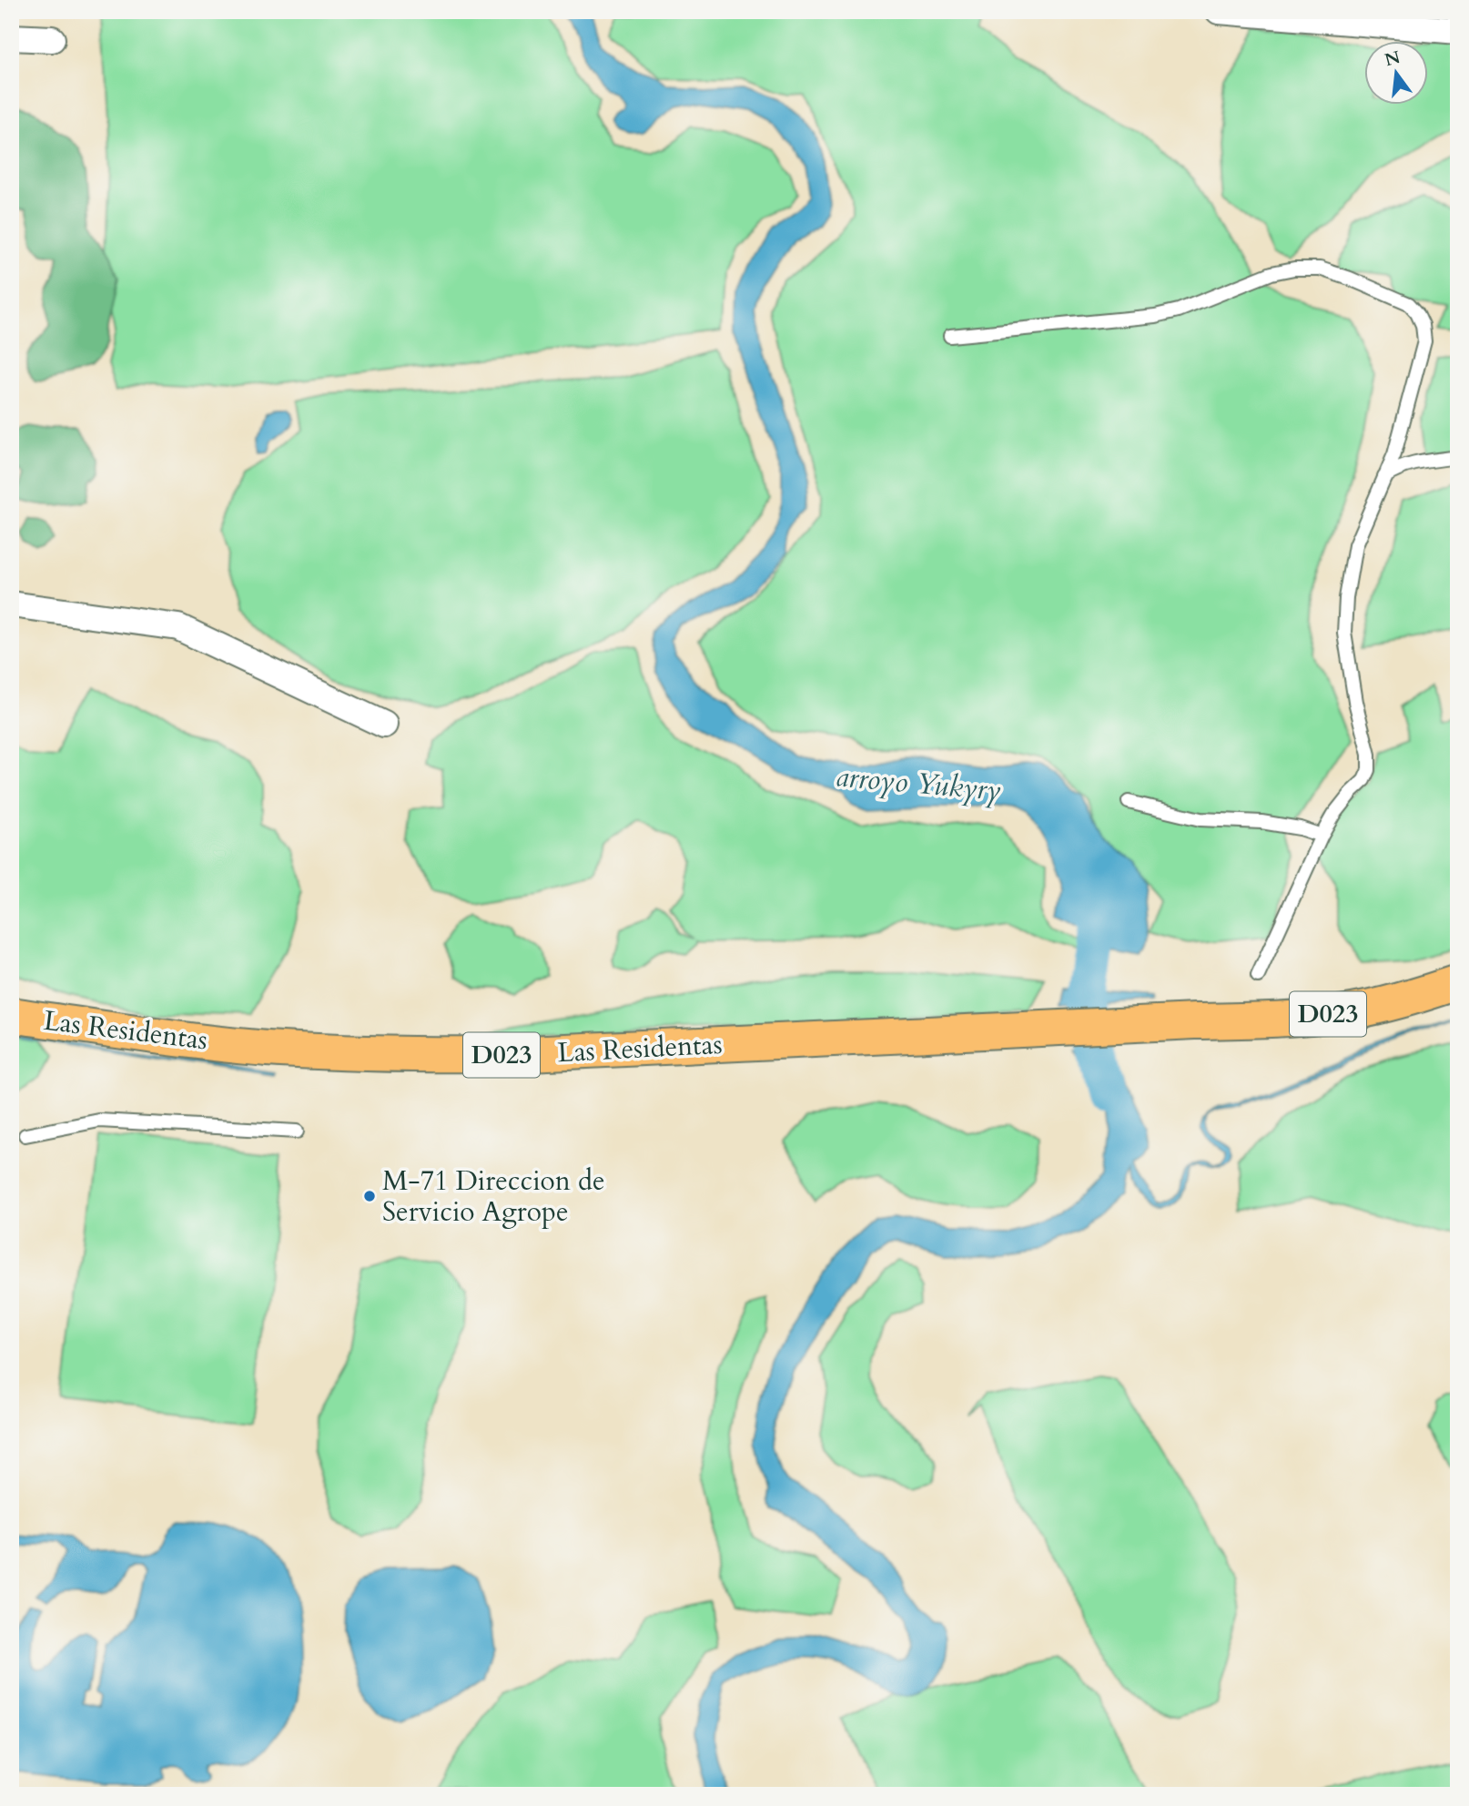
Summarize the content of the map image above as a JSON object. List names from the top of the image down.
{
  "streets": {
    "main road": ["D023", "Las Residentas"]
  },
  "water": ["arroyo Yukyry"],
  "places": ["M-71 Direccion de Servicio Agrope"],
  "north": "top"
}
